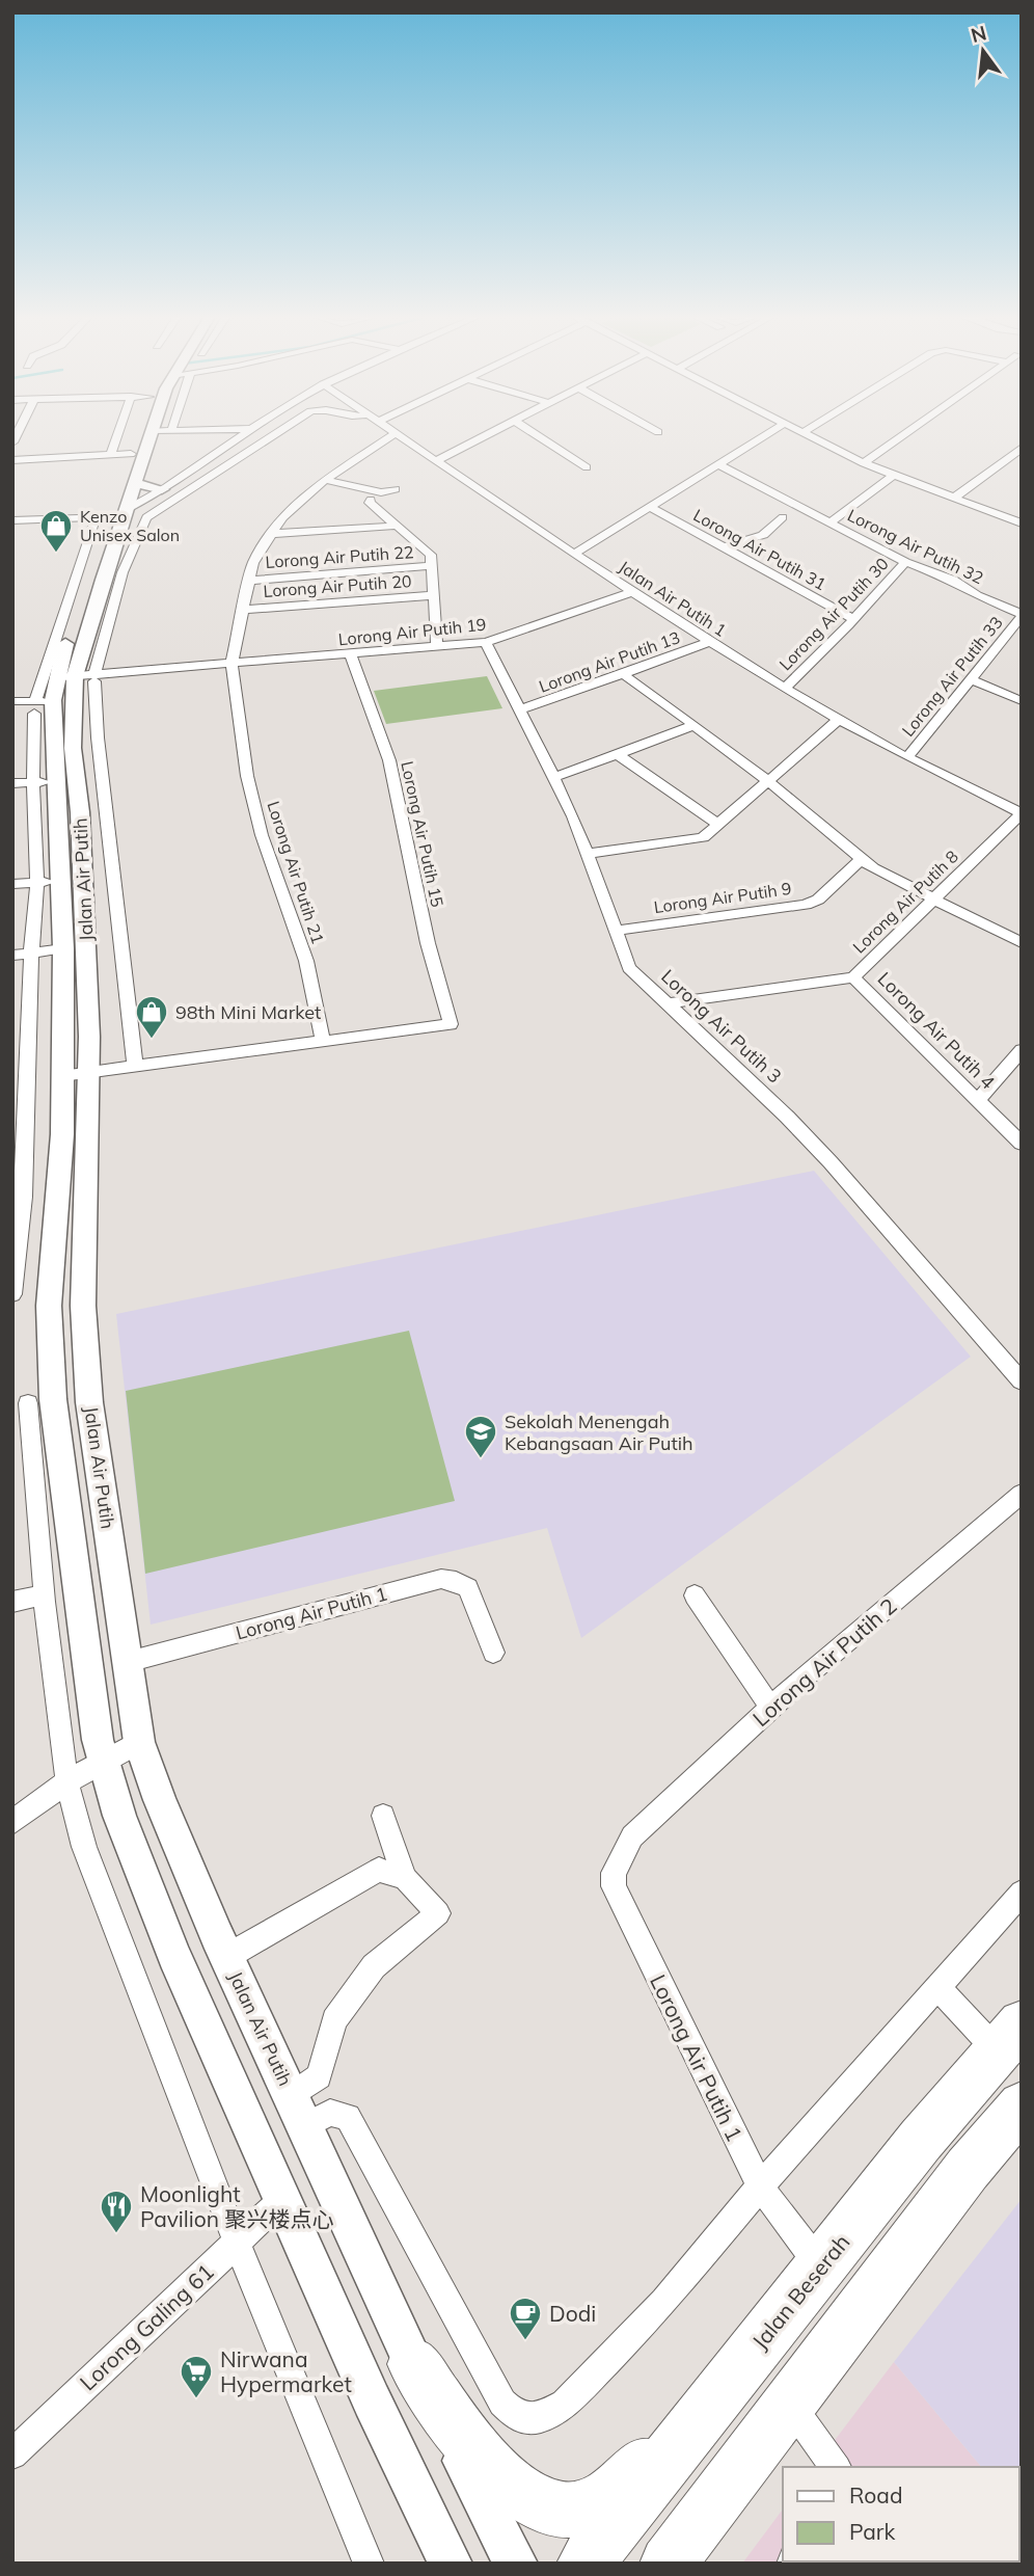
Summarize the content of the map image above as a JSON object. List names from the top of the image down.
{
  "streets": {
    "highway": ["Jalan Beserah"],
    "street": [
      "Lorong Air Putih 32",
      "Lorong Air Putih 31",
      "Lorong Air Putih 22",
      "Lorong Air Putih 20",
      "Jalan Air Putih 1",
      "Lorong Air Putih 30",
      "Lorong Air Putih 19",
      "Lorong Air Putih 13",
      "Lorong Air Putih 33",
      "Lorong Air Putih 15",
      "Lorong Air Putih 21",
      "Jalan Air Putih",
      "Lorong Air Putih 9",
      "Lorong Air Putih 8",
      "Lorong Air Putih 3",
      "Lorong Air Putih 4",
      "Lorong Air Putih 1",
      "Lorong Air Putih 2",
      "Lorong Galing 61"
    ]
  },
  "crossings": [
    ["Lorong Air Putih 32", "Lorong Air Putih 30"],
    ["Lorong Air Putih 32", "Lorong Air Putih 33"],
    ["Lorong Air Putih 31", "Lorong Air Putih 30"],
    ["Lorong Air Putih 22", "Lorong Air Putih 21"],
    ["Lorong Air Putih 20", "Lorong Air Putih 21"],
    ["Jalan Air Putih 1", "Lorong Air Putih 30"],
    ["Jalan Air Putih 1", "Lorong Air Putih 19"],
    ["Jalan Air Putih 1", "Lorong Air Putih 13"],
    ["Jalan Air Putih 1", "Lorong Air Putih 33"],
    ["Jalan Air Putih 1", "Lorong Air Putih 8"],
    ["Lorong Air Putih 19", "Lorong Air Putih 15"],
    ["Lorong Air Putih 19", "Lorong Air Putih 21"],
    ["Lorong Air Putih 19", "Jalan Air Putih"],
    ["Lorong Air Putih 19", "Lorong Air Putih 3"],
    ["Lorong Air Putih 13", "Lorong Air Putih 3"],
    ["Lorong Air Putih 15", "Lorong Air Putih 21"],
    ["Jalan Air Putih", "Lorong Air Putih 1"],
    ["Jalan Air Putih", "Lorong Galing 61"],
    ["Lorong Air Putih 9", "Lorong Air Putih 3"],
    ["Lorong Air Putih 8", "Lorong Air Putih 3"],
    ["Lorong Air Putih 8", "Lorong Air Putih 4"],
    ["Lorong Air Putih 1", "Lorong Air Putih 2"],
    ["Lorong Air Putih 1", "Jalan Beserah"]
  ],
  "places": {
    "shop": ["Kenzo Unisex Salon", "98th Mini Market"],
    "school or university": ["Sekolah Menengah Kebangsaan Air Putih"],
    "restaurant": ["Moonlight Pavilion 聚兴楼点心"],
    "cafe": ["Dodi"],
    "supermarket": ["Nirwana Hypermarket"]
  },
  "legend": ["Road", "Park"],
  "north": "top"
}
